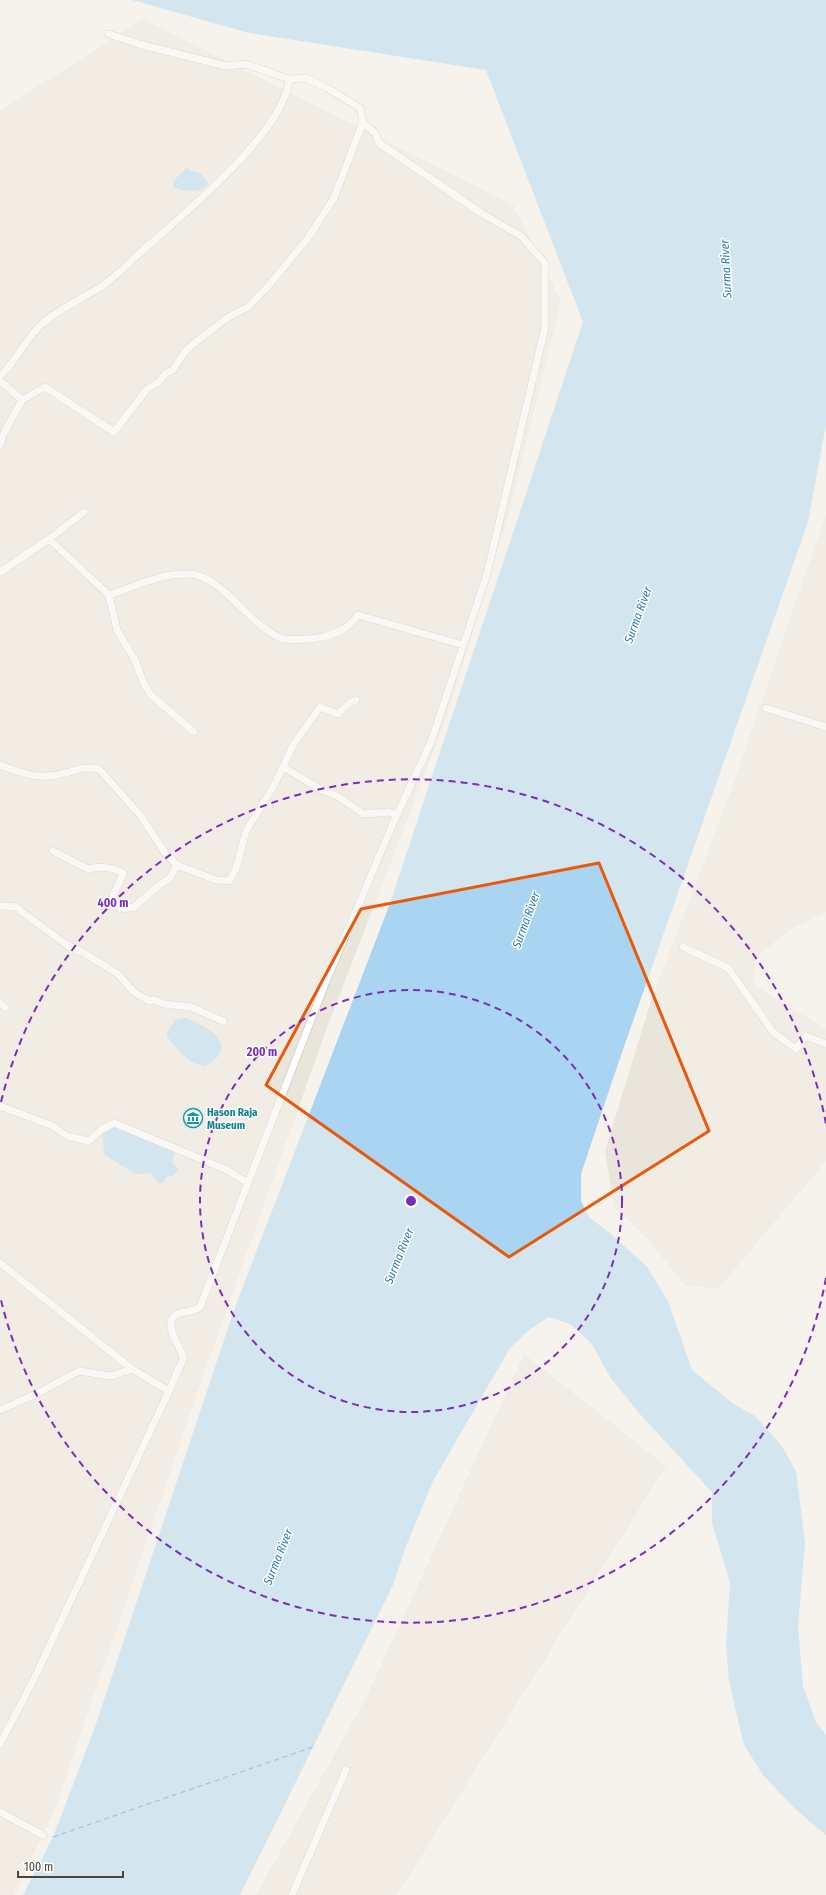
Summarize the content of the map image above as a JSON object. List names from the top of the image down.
{
  "water": ["Surma River"],
  "places": {
    "museum": ["Hason Raja Museum"]
  },
  "scale_bar": "100 m",
  "rings": ["400 m", "200 m"]
}
